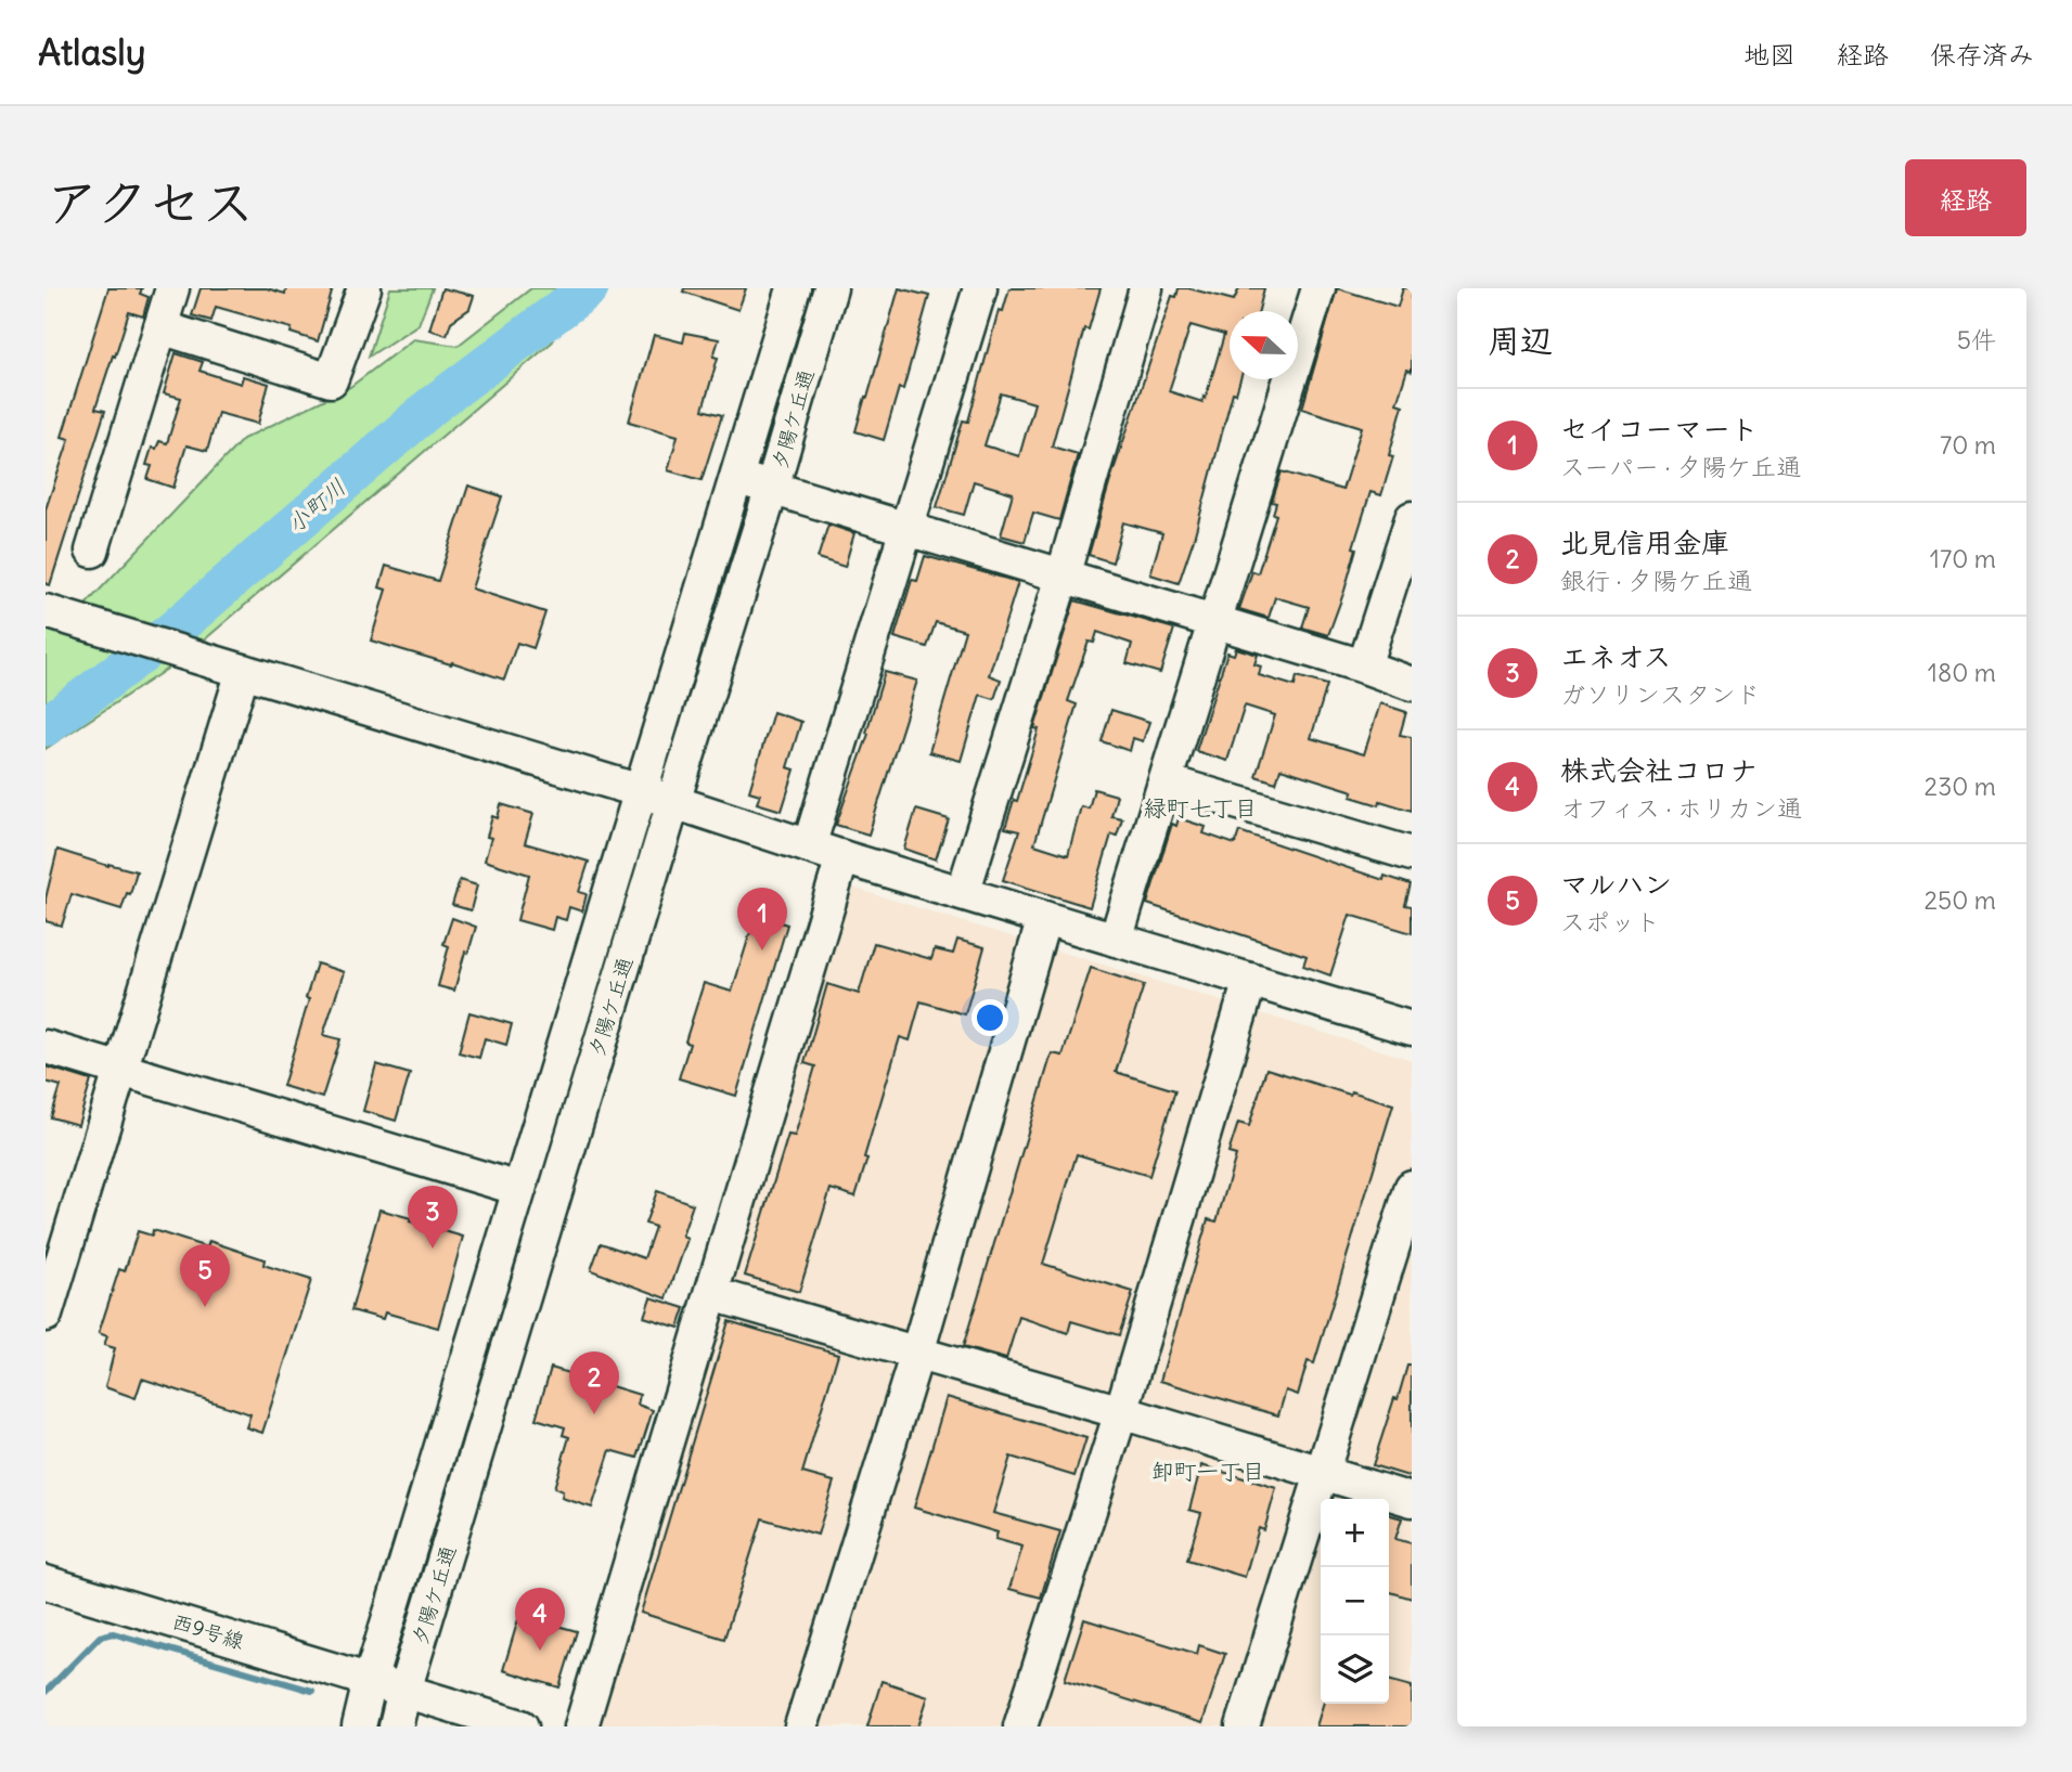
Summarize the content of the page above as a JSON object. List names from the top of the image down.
{
  "streets": {
    "street": ["夕陽ケ丘通", "西9号線"]
  },
  "crossings": [
    ["夕陽ケ丘通", "西9号線"]
  ],
  "districts": ["緑町七丁目", "卸町一丁目"],
  "water": ["小町川"],
  "north": "left",
  "page": {
    "header": "Atlasly",
    "nav": ["地図", "経路", "保存済み"],
    "title": "アクセス",
    "buttons": "経路",
    "heading": ["周辺", "5件"],
    "list": [
      {
        "mark": "1",
        "name": "セイコーマート",
        "note": "スーパー · 夕陽ケ丘通",
        "value": "70 m"
      },
      {
        "mark": "2",
        "name": "北見信用金庫",
        "note": "銀行 · 夕陽ケ丘通",
        "value": "170 m"
      },
      {
        "mark": "3",
        "name": "エネオス",
        "note": "ガソリンスタンド",
        "value": "180 m"
      },
      {
        "mark": "4",
        "name": "株式会社コロナ",
        "note": "オフィス · ホリカン通",
        "value": "230 m"
      },
      {
        "mark": "5",
        "name": "マルハン",
        "note": "スポット",
        "value": "250 m"
      }
    ],
    "pins": [
      "1",
      "3",
      "5",
      "2",
      "4"
    ],
    "map_buttons": ["+", "−"]
  }
}
